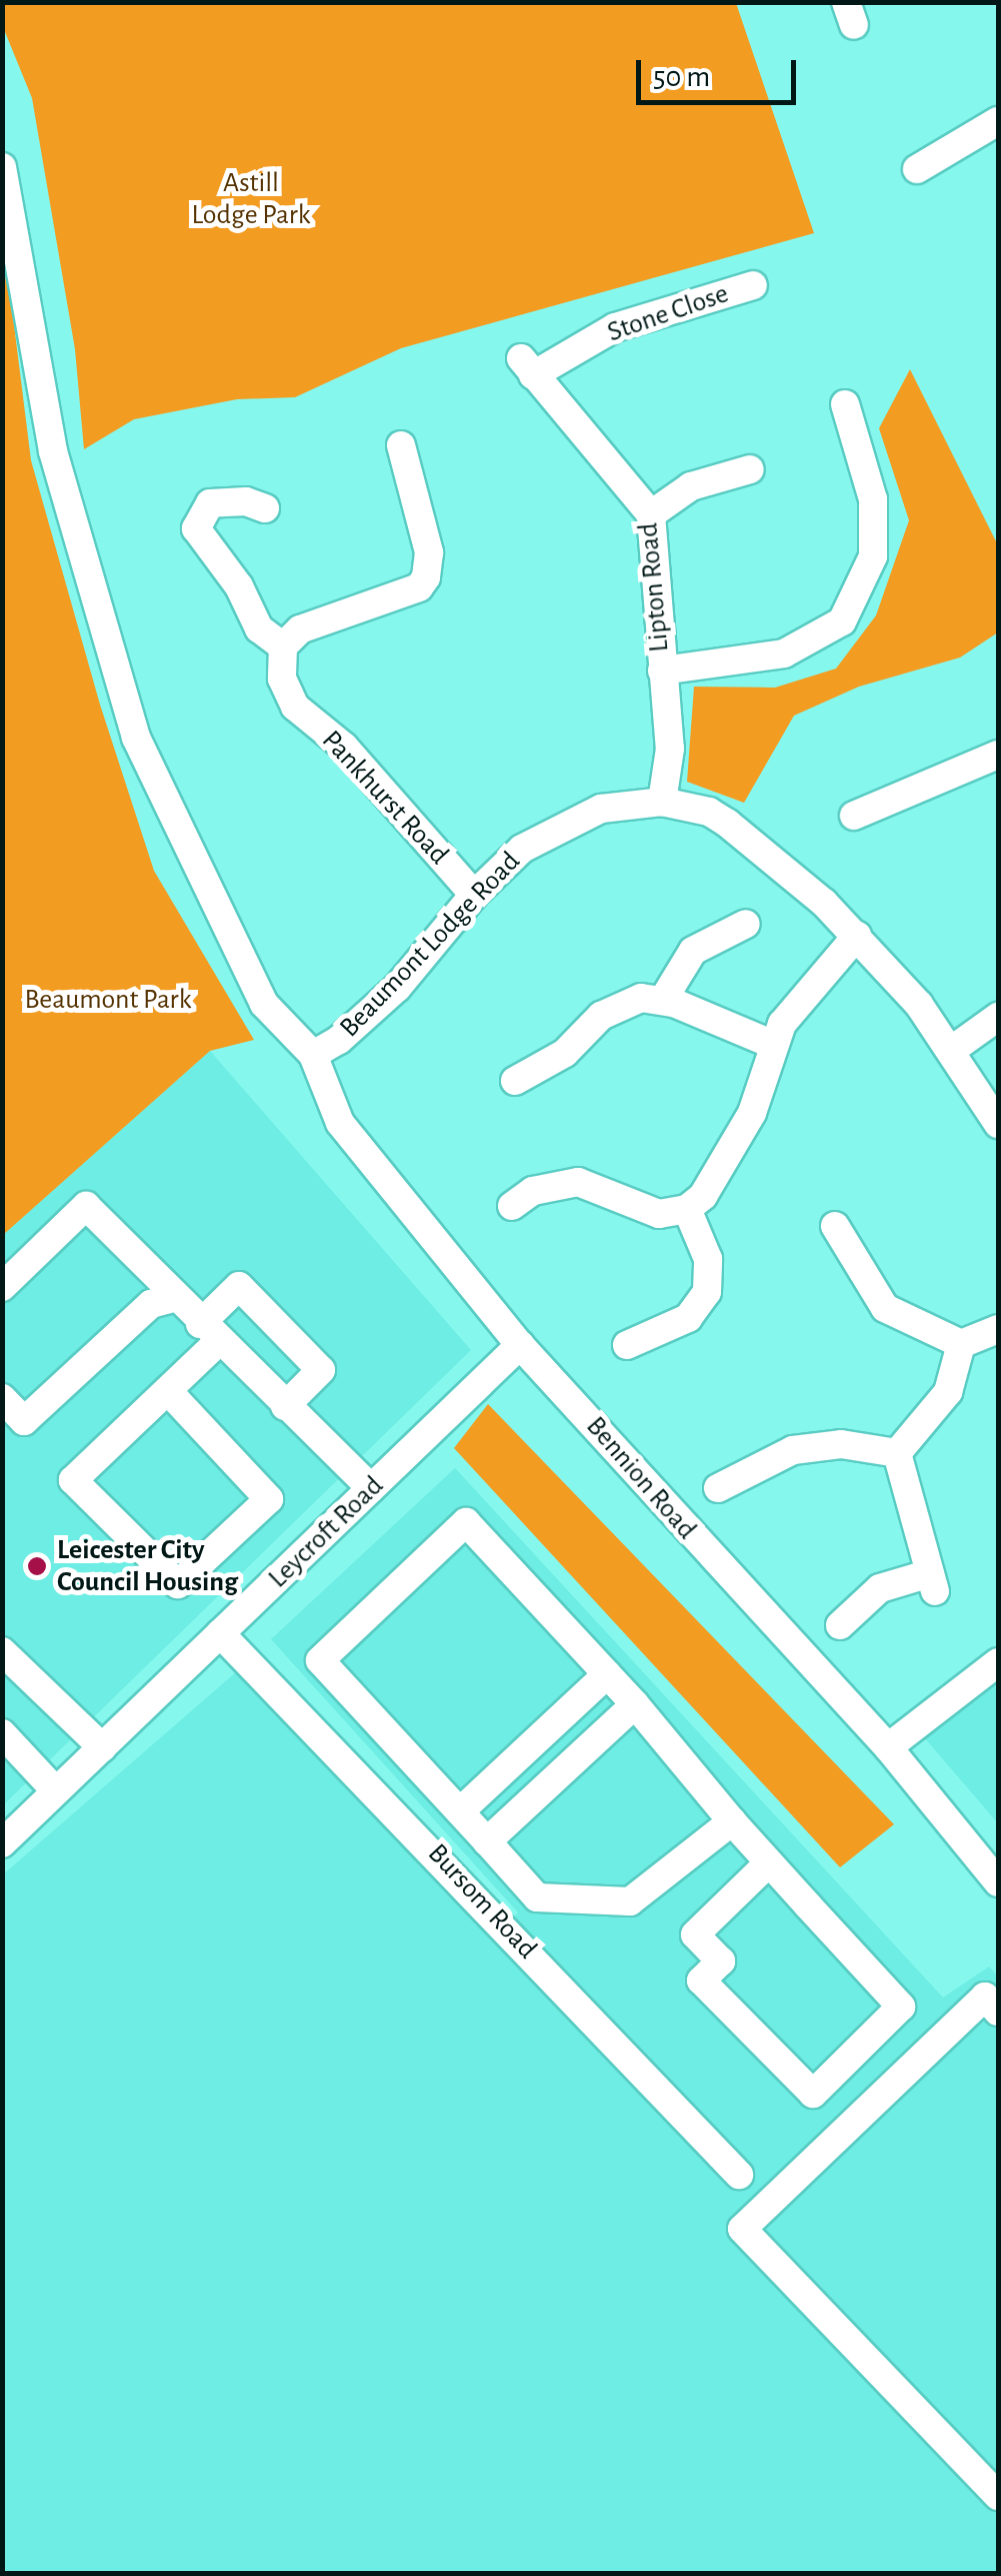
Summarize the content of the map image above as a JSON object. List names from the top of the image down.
{
  "streets": {
    "street": [
      "Stone Close",
      "Lipton Road",
      "Pankhurst Road",
      "Beaumont Lodge Road",
      "Bennion Road",
      "Leycroft Road",
      "Bursom Road"
    ]
  },
  "crossings": [
    ["Stone Close", "Lipton Road"],
    ["Lipton Road", "Beaumont Lodge Road"],
    ["Pankhurst Road", "Beaumont Lodge Road"],
    ["Beaumont Lodge Road", "Bennion Road"],
    ["Bennion Road", "Leycroft Road"],
    ["Leycroft Road", "Bursom Road"]
  ],
  "parks": ["Astill Lodge Park", "Beaumont Park"],
  "places": ["Leicester City Council Housing"],
  "scale_bar": "50 m"
}
